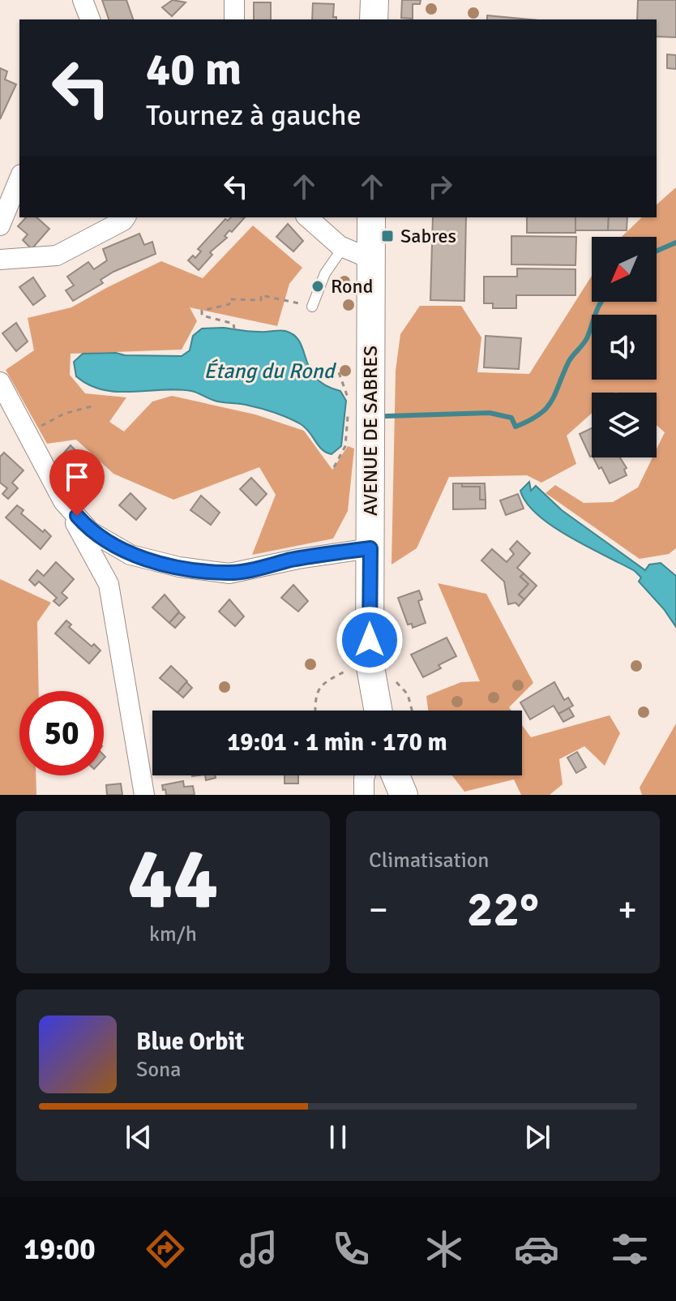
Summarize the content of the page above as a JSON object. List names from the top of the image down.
{
  "streets": {
    "main road": ["AVENUE DE SABRES"]
  },
  "water": ["Étang du Rond"],
  "places": {
    "transit": ["Sabres"],
    "other": ["Rond"]
  },
  "north": "bottom left",
  "page": {
    "turn": ["40 m", "Tournez à gauche"],
    "limit": "50",
    "trip": "19:01 · 1 min · 170 m",
    "tile": [
      ["44", "km/h"],
      "Climatisation"
    ],
    "heat": ["−", "22°", "+"],
    "song": ["Blue Orbit", "Sona"],
    "tabs": "19:00"
  }
}
